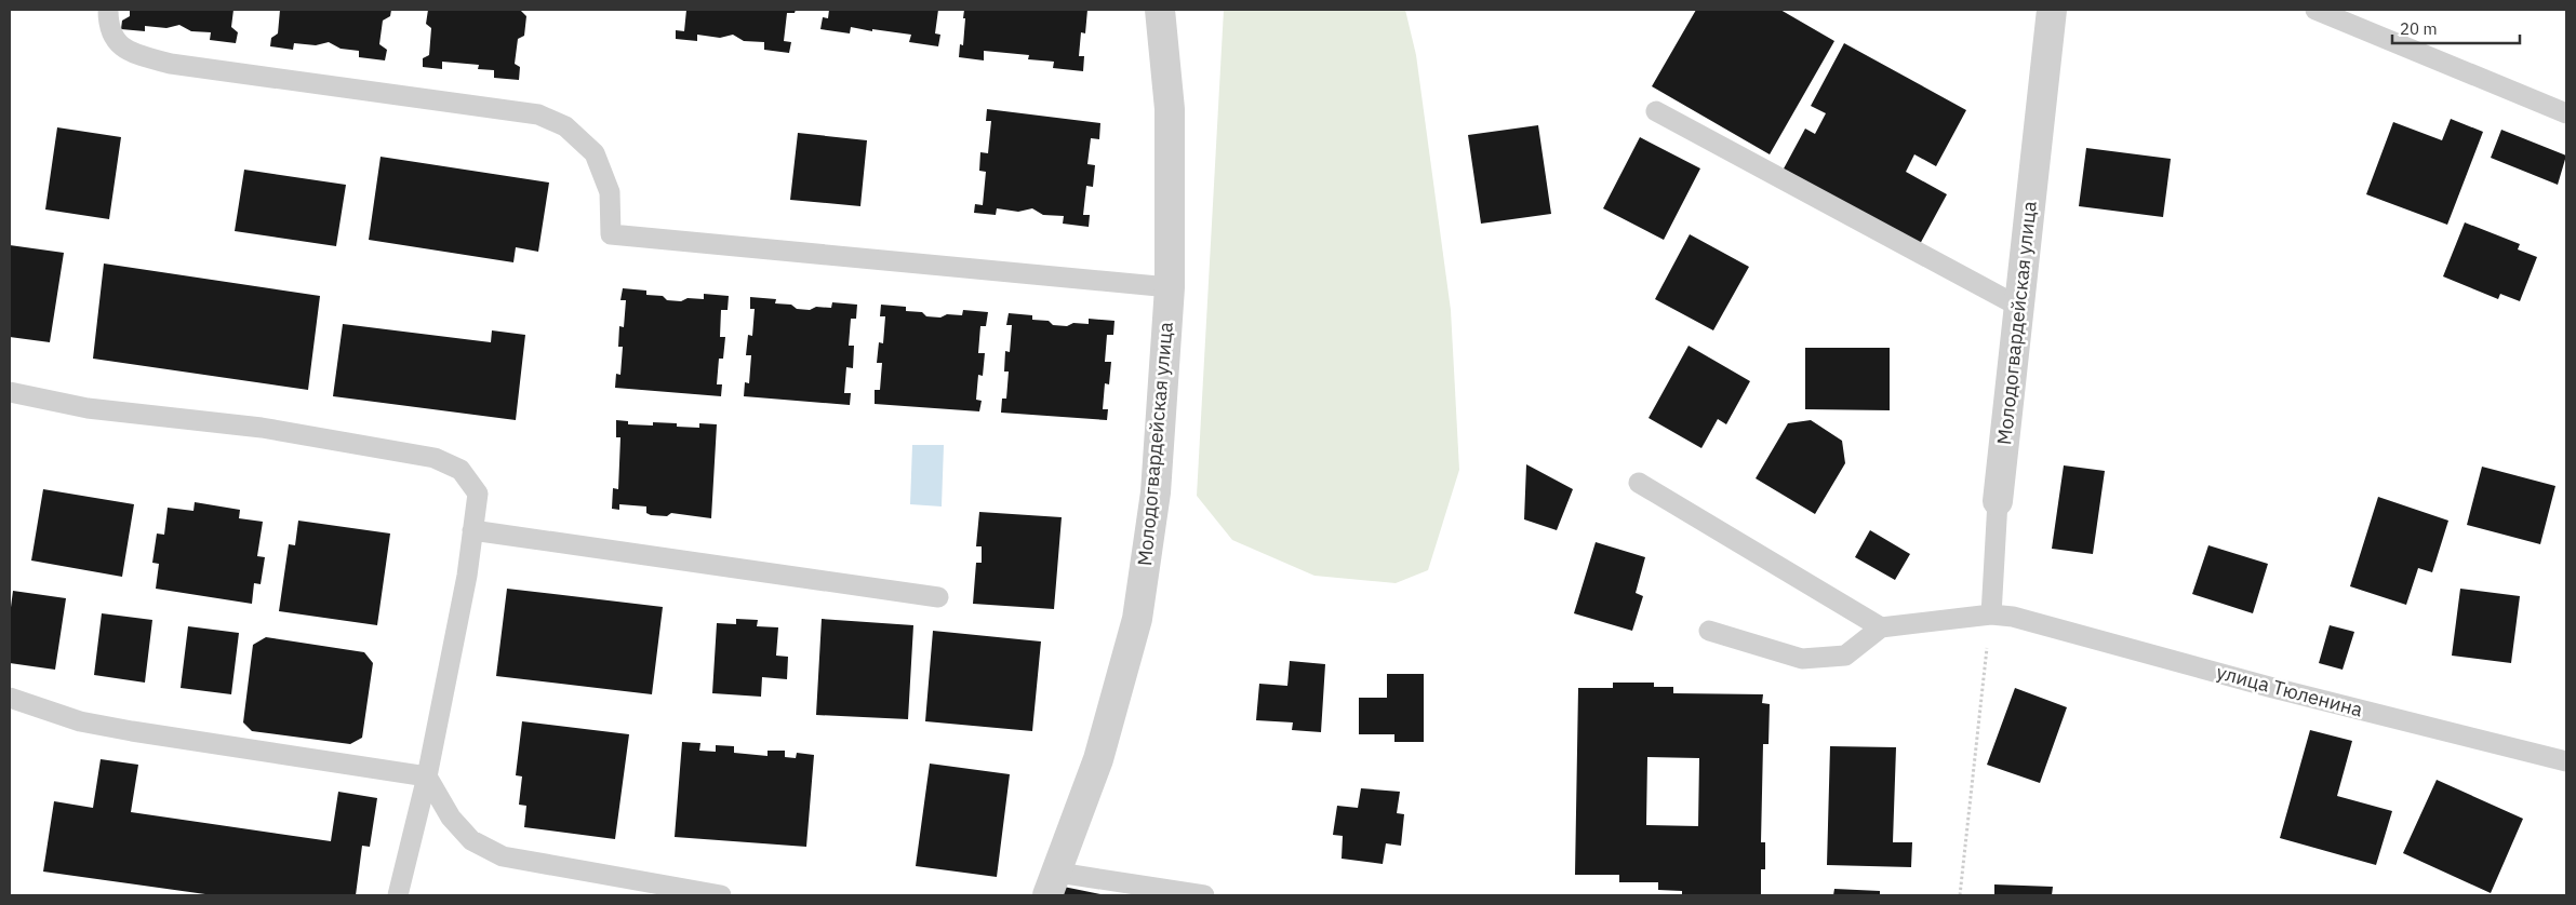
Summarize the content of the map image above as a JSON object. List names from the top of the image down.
{
  "streets": {
    "street": ["Молодогвардейская улица"],
    "lane": ["улица Тюленина"]
  },
  "crossings": [
    ["Молодогвардейская улица", "улица Тюленина"]
  ],
  "scale_bar": "20 m"
}
